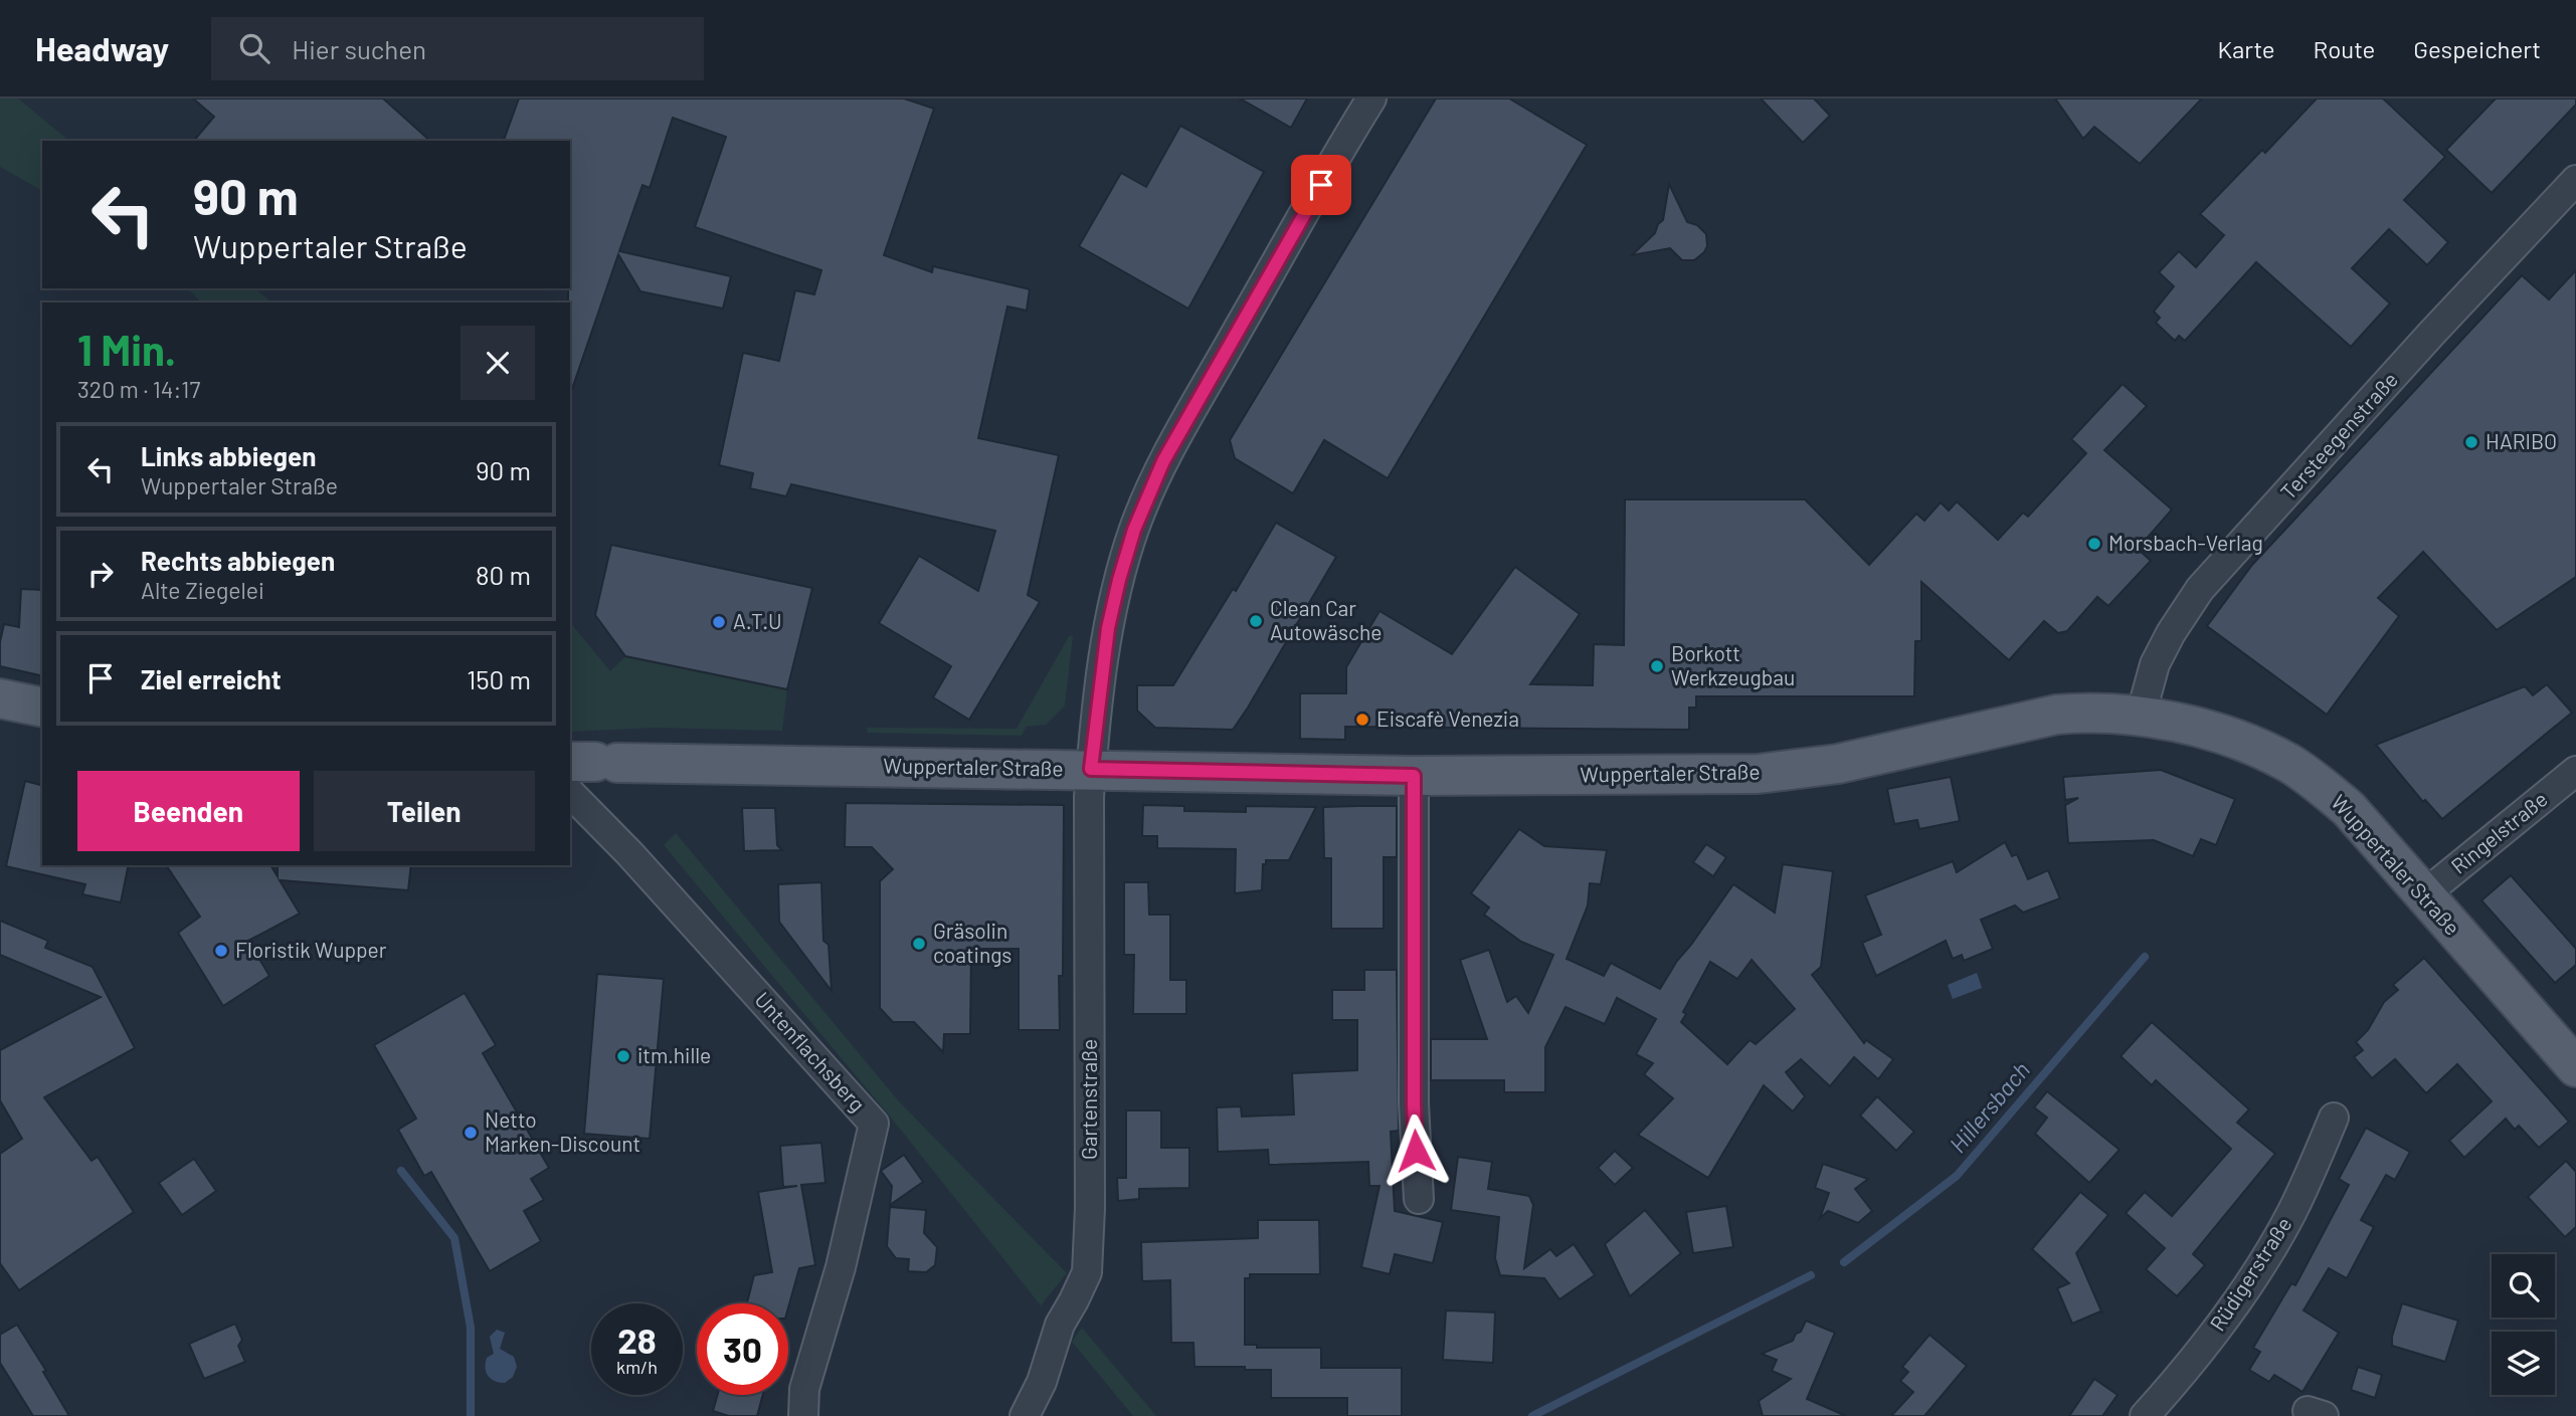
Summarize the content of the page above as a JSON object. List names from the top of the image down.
{
  "streets": {
    "main road": ["Wuppertaler Straße"],
    "street": [
      "Tersteegenstraße",
      "Ringelstraße",
      "Untenflachsberg",
      "Gartenstraße",
      "Rüdigerstraße"
    ]
  },
  "crossings": [
    ["Tersteegenstraße", "Wuppertaler Straße"],
    ["Wuppertaler Straße", "Ringelstraße"],
    ["Wuppertaler Straße", "Gartenstraße"]
  ],
  "water": ["Hillersbach"],
  "places": [
    "HARIBO",
    "Morsbach-Verlag",
    "Clean Car Autowäsche",
    "A.T.U",
    "Borkott Werkzeugbau",
    "Eiscafè Venezia",
    "Gräsolin coatings",
    "Floristik Wupper",
    "itm.hille",
    "Netto Marken-Discount"
  ],
  "page": {
    "header": "Headway",
    "search": "Hier suchen",
    "nav": ["Karte", "Route", "Gespeichert"],
    "turn": ["90 m", "Wuppertaler Straße"],
    "heading": ["1 Min.", "320 m · 14:17"],
    "list": [
      {
        "name": "Links abbiegen",
        "note": "Wuppertaler Straße",
        "value": "90 m"
      },
      {
        "name": "Rechts abbiegen",
        "note": "Alte Ziegelei",
        "value": "80 m"
      },
      {
        "name": "Ziel erreicht",
        "value": "150 m"
      }
    ],
    "buttons": ["Beenden", "Teilen"],
    "speed": "28 km/h",
    "limit": "30"
  }
}
